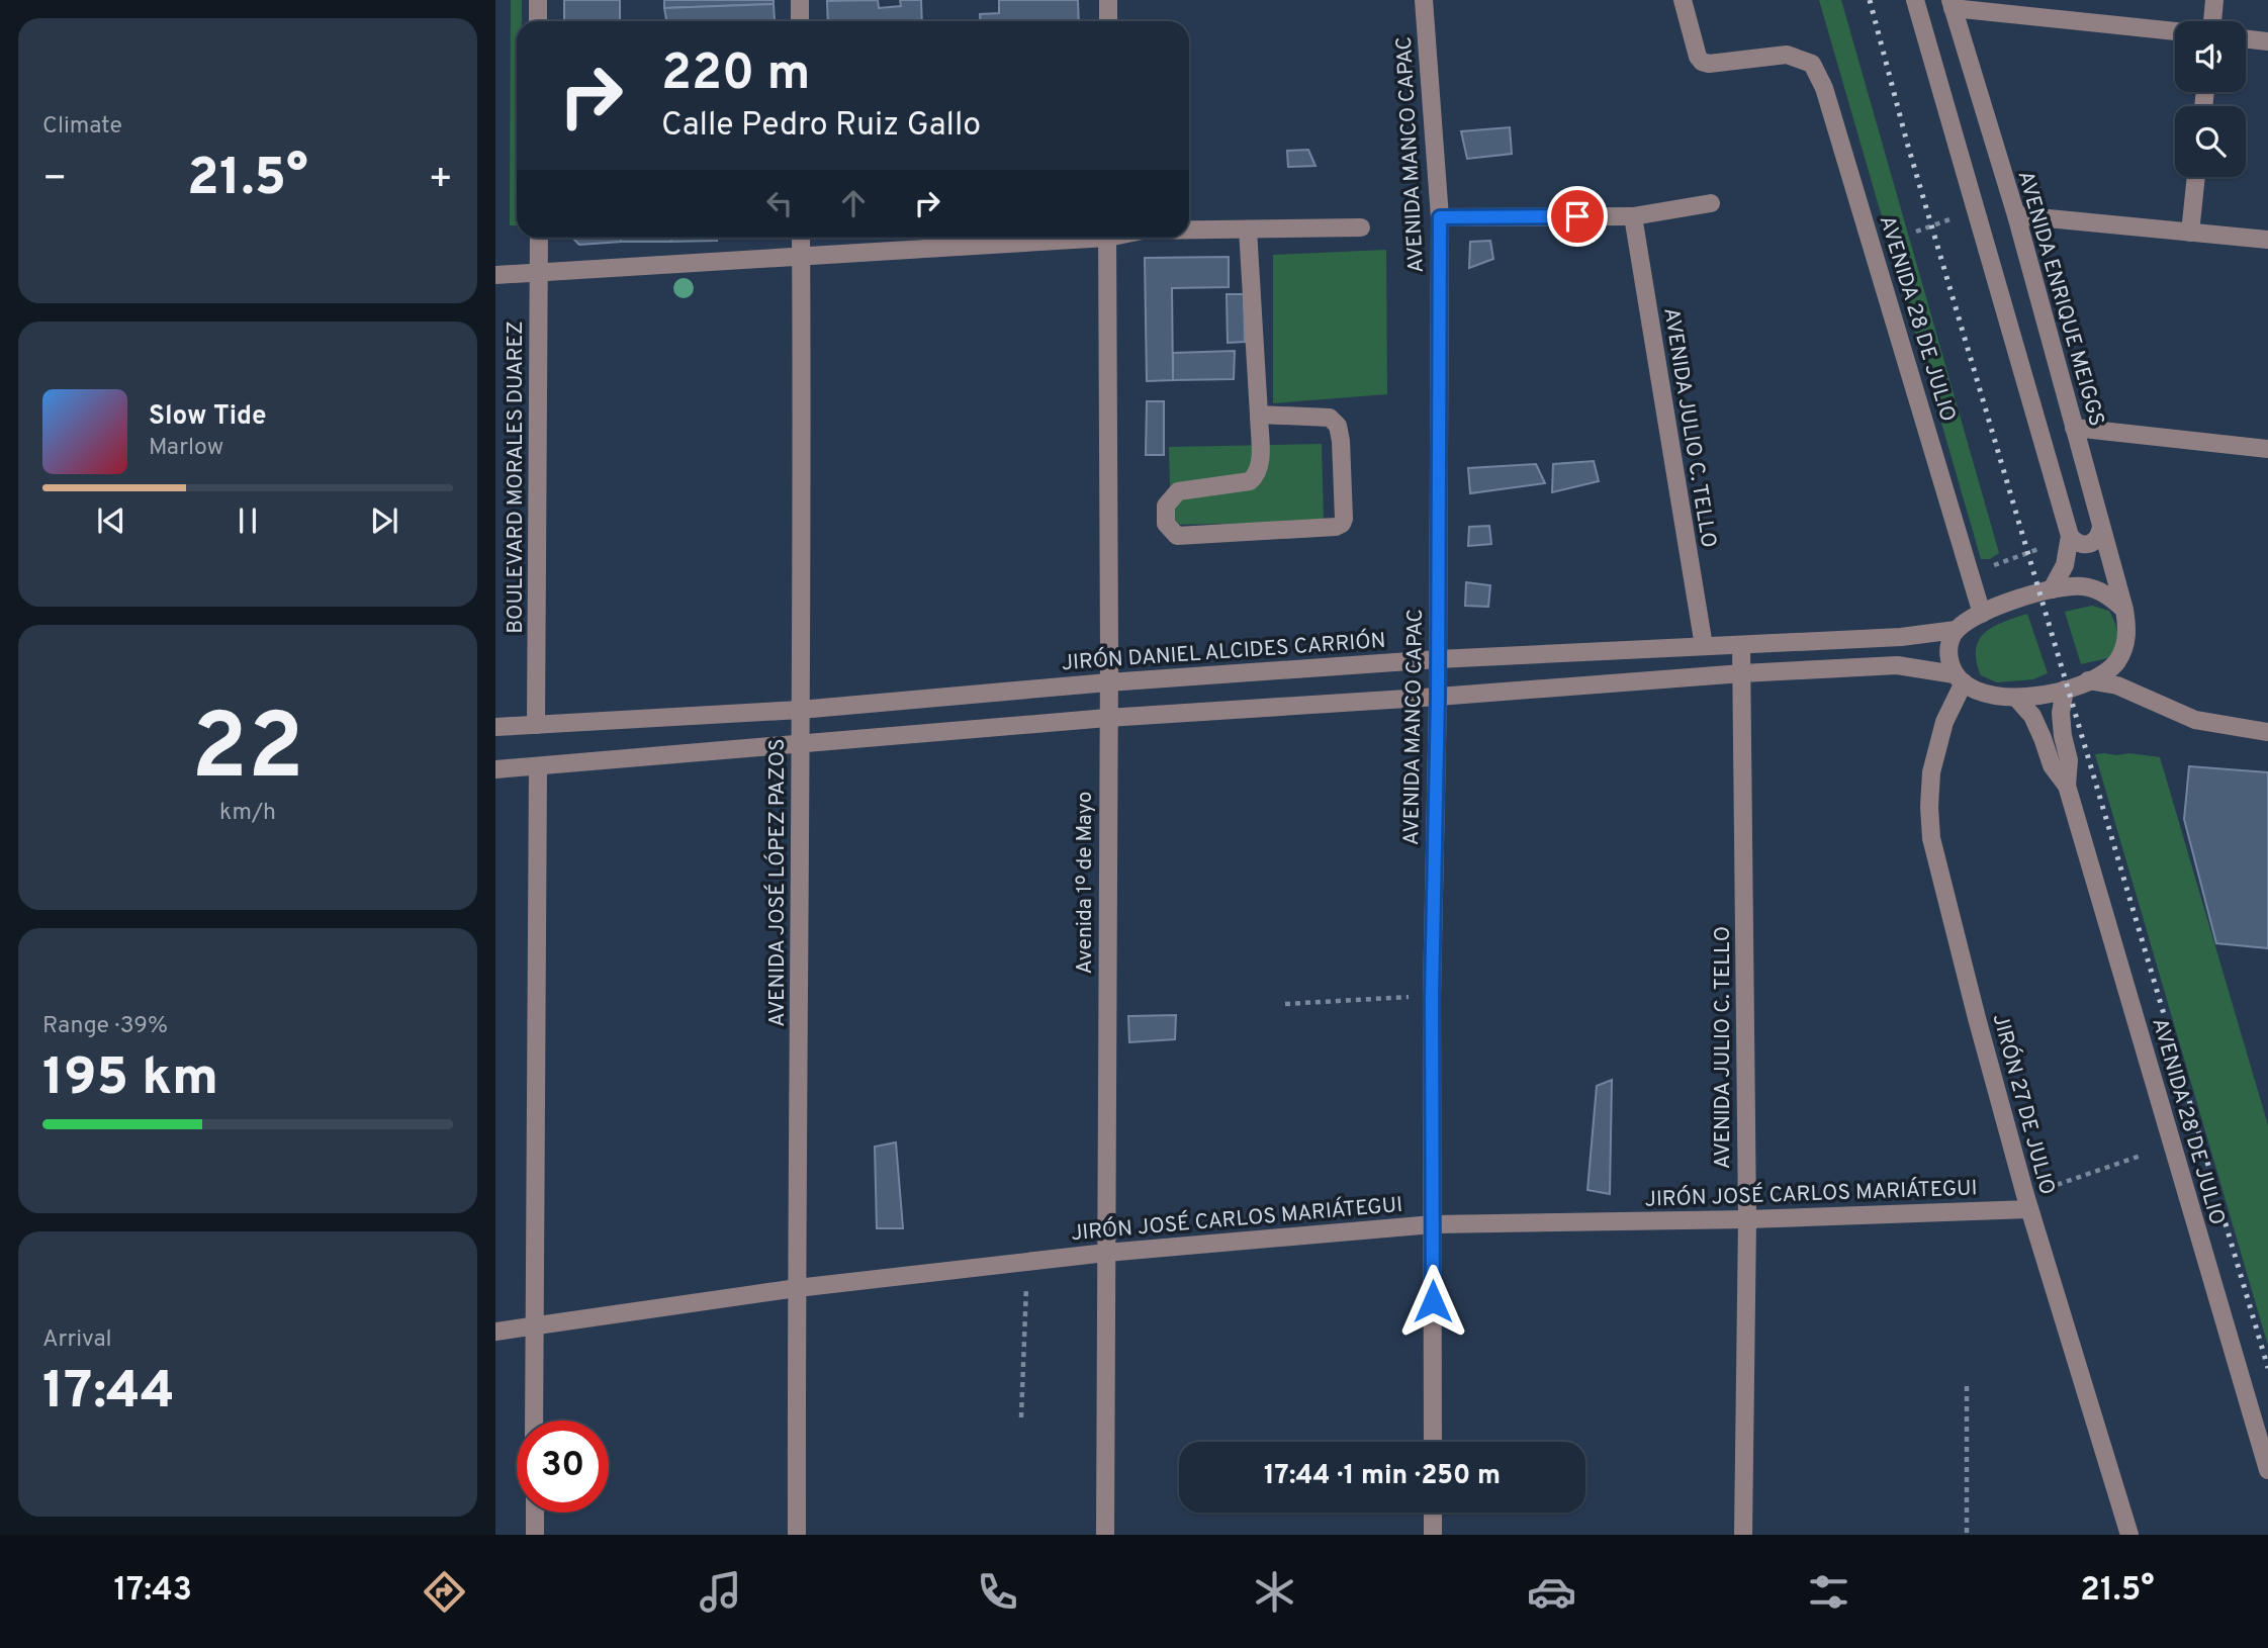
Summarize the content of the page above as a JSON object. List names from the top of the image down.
{
  "streets": {
    "street": [
      "AVENIDA MANCO CAPAC",
      "AVENIDA ENRIQUE MEIGGS",
      "AVENIDA 28 DE JULIO",
      "AVENIDA JULIO C. TELLO",
      "BOULEVARD MORALES DUAREZ",
      "JIRÓN DANIEL ALCIDES CARRIÓN",
      "AVENIDA JOSÉ LÓPEZ PAZOS",
      "Avenida 1º de Mayo",
      "JIRÓN 27 DE JULIO",
      "JIRÓN JOSÉ CARLOS MARIÁTEGUI"
    ]
  },
  "crossings": [
    ["AVENIDA MANCO CAPAC", "JIRÓN DANIEL ALCIDES CARRIÓN"],
    ["AVENIDA MANCO CAPAC", "JIRÓN JOSÉ CARLOS MARIÁTEGUI"],
    ["AVENIDA ENRIQUE MEIGGS", "AVENIDA 28 DE JULIO"],
    ["AVENIDA ENRIQUE MEIGGS", "JIRÓN DANIEL ALCIDES CARRIÓN"],
    ["AVENIDA ENRIQUE MEIGGS", "JIRÓN 27 DE JULIO"],
    ["AVENIDA 28 DE JULIO", "JIRÓN DANIEL ALCIDES CARRIÓN"],
    ["AVENIDA 28 DE JULIO", "JIRÓN 27 DE JULIO"],
    ["AVENIDA JULIO C. TELLO", "JIRÓN DANIEL ALCIDES CARRIÓN"],
    ["AVENIDA JULIO C. TELLO", "JIRÓN JOSÉ CARLOS MARIÁTEGUI"],
    ["BOULEVARD MORALES DUAREZ", "JIRÓN DANIEL ALCIDES CARRIÓN"],
    ["JIRÓN DANIEL ALCIDES CARRIÓN", "AVENIDA JOSÉ LÓPEZ PAZOS"],
    ["JIRÓN DANIEL ALCIDES CARRIÓN", "Avenida 1º de Mayo"],
    ["JIRÓN DANIEL ALCIDES CARRIÓN", "JIRÓN 27 DE JULIO"],
    ["AVENIDA JOSÉ LÓPEZ PAZOS", "JIRÓN JOSÉ CARLOS MARIÁTEGUI"],
    ["Avenida 1º de Mayo", "JIRÓN JOSÉ CARLOS MARIÁTEGUI"],
    ["JIRÓN 27 DE JULIO", "JIRÓN JOSÉ CARLOS MARIÁTEGUI"]
  ],
  "page": {
    "tile": [
      "Climate",
      ["22", "km/h"],
      ["Range · 39%", "195 km"],
      ["Arrival", "17:44"]
    ],
    "turn": ["220 m", "Calle Pedro Ruiz Gallo"],
    "heat": ["−", "21.5°", "+"],
    "song": ["Slow Tide", "Marlow"],
    "limit": "30",
    "trip": "17:44 · 1 min · 250 m",
    "tabs": ["17:43", "21.5°"]
  }
}
